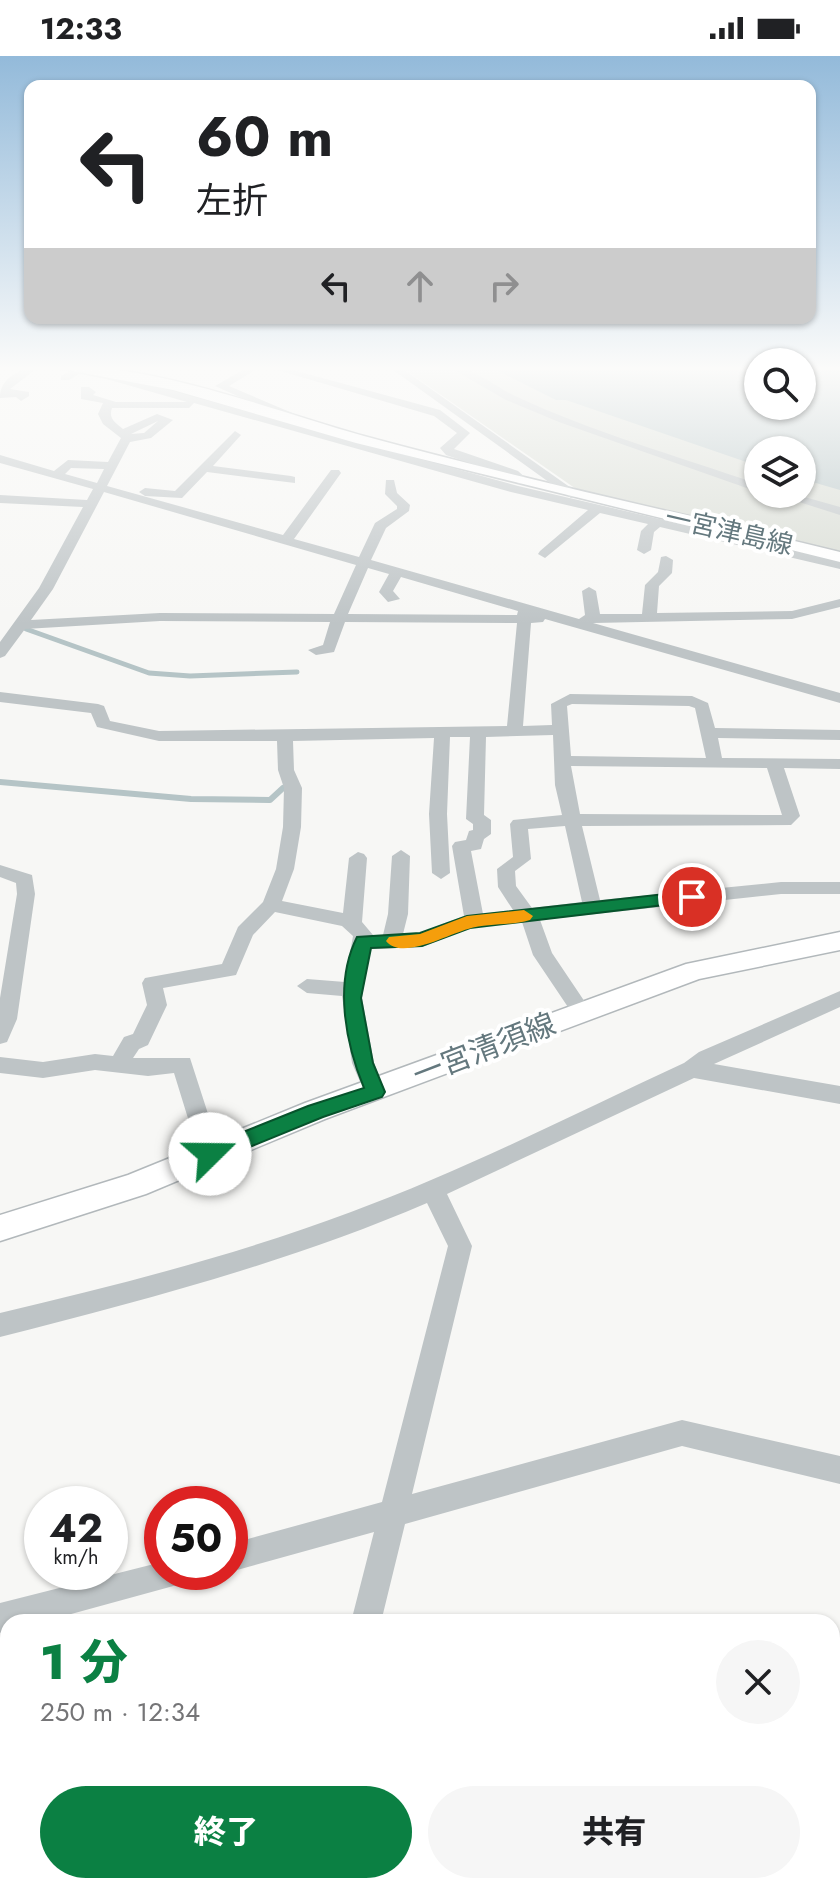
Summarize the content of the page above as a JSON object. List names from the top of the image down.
{
  "streets": {
    "main road": ["一宮津島線", "一宮清須線"]
  },
  "page": {
    "status": "12:33",
    "turn": ["60 m", "左折"],
    "speed": "42 km/h",
    "limit": "50",
    "heading": ["1 分", "250 m · 12:34"],
    "buttons": ["終了", "共有"]
  }
}
